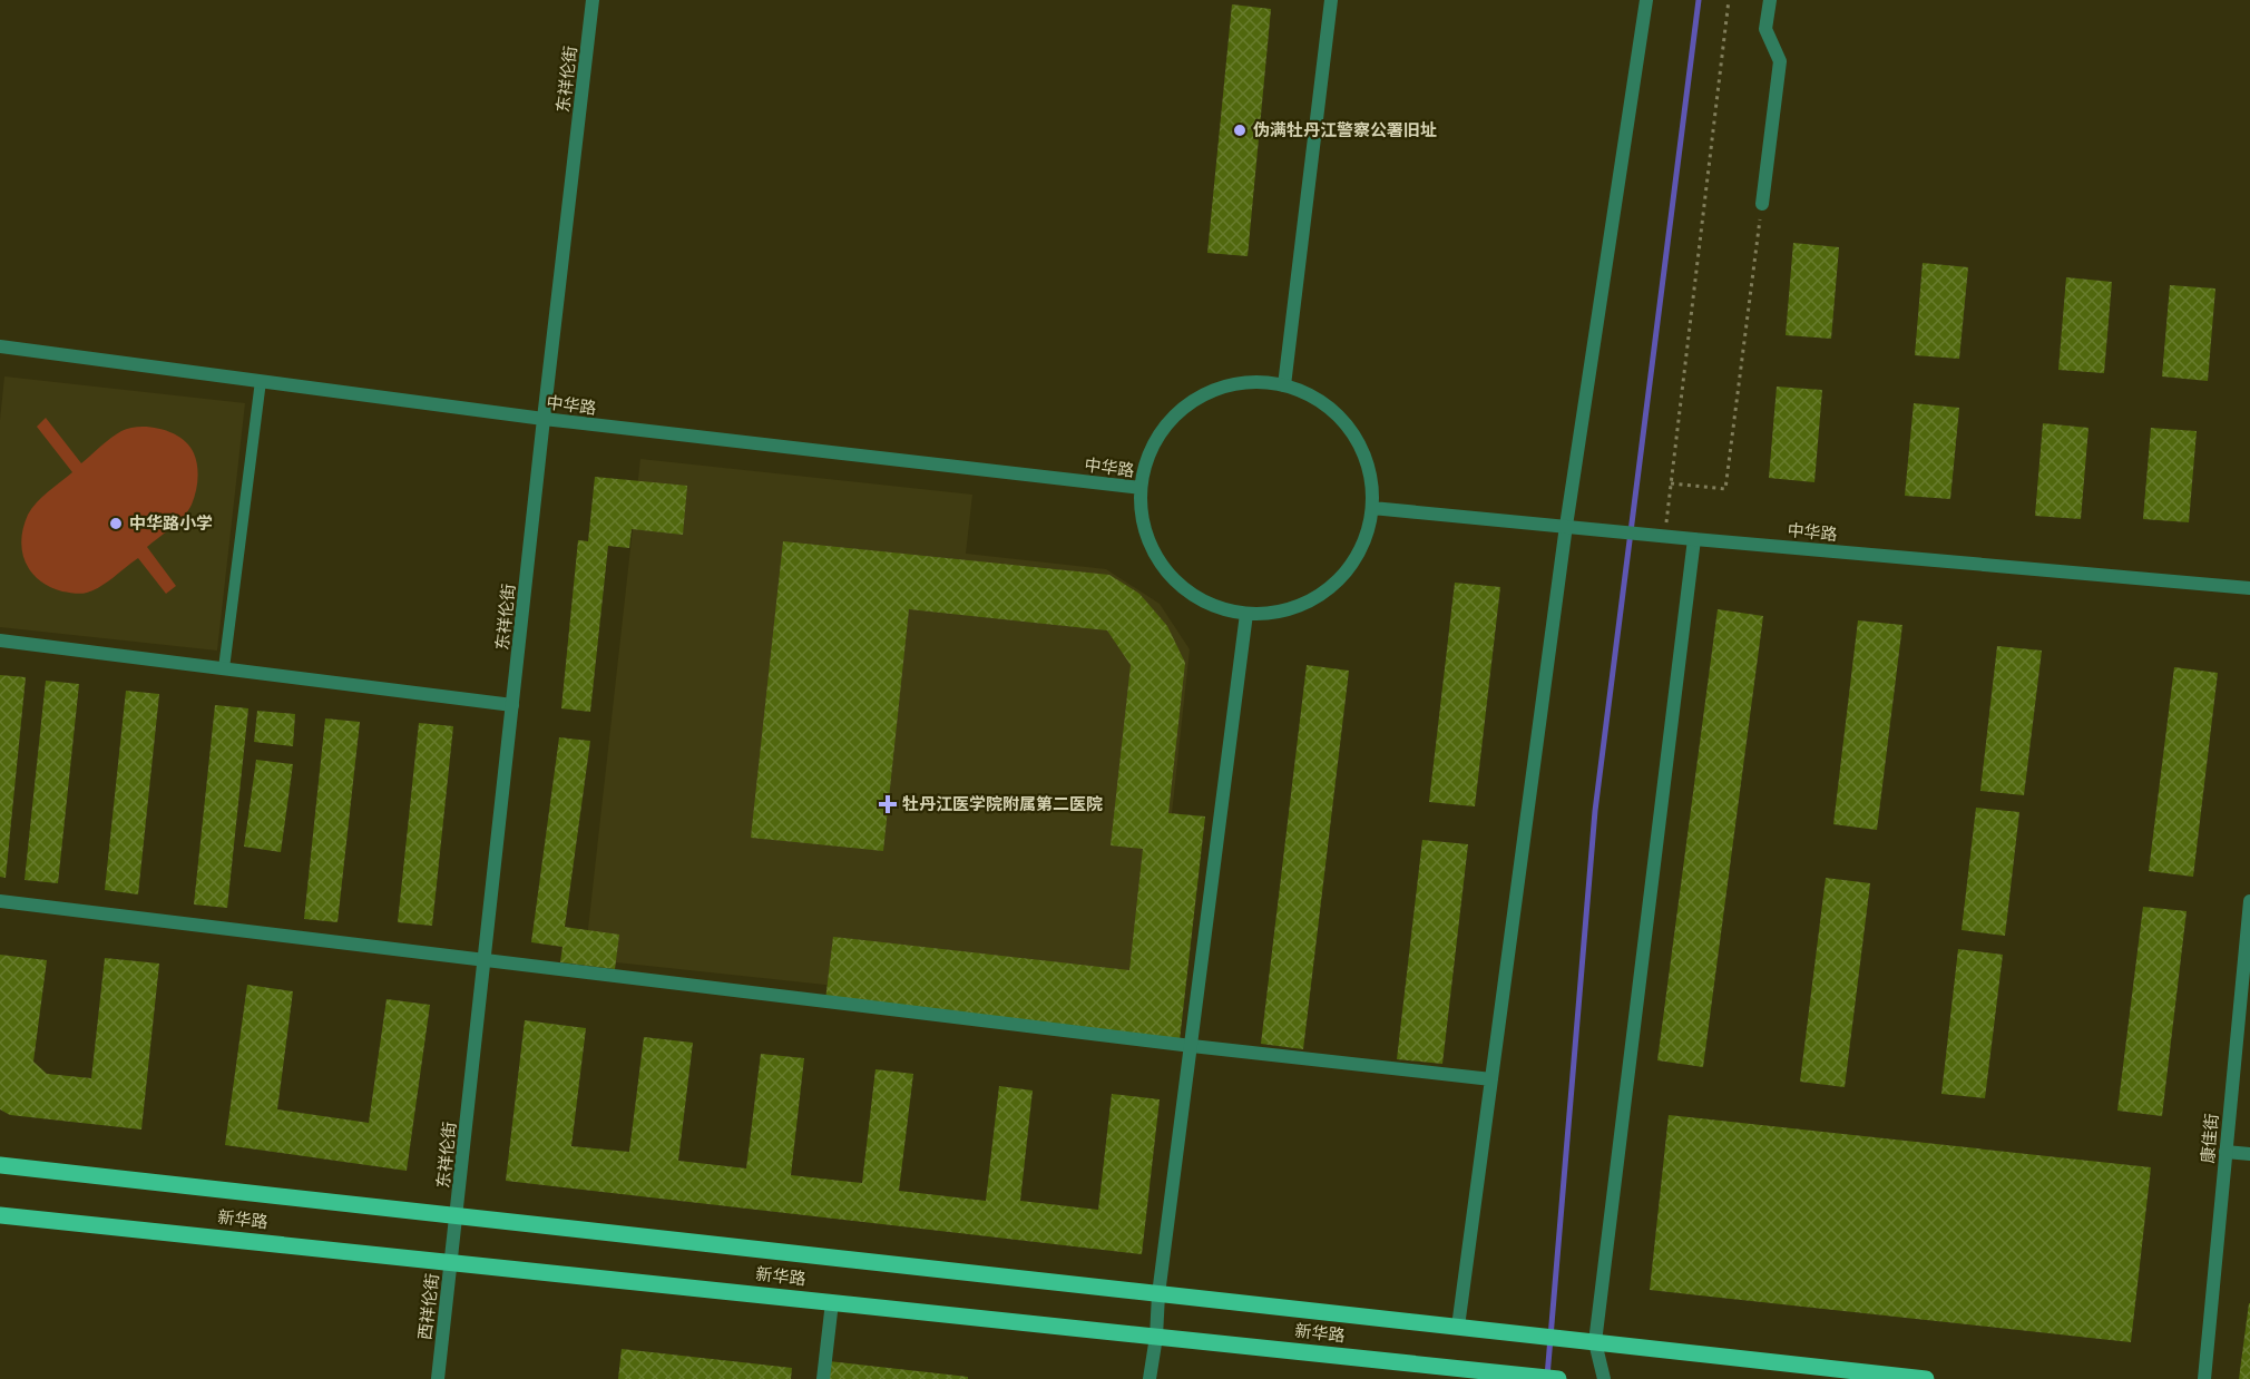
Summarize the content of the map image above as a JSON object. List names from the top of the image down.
{
  "streets": {
    "main road": ["新华路"],
    "street": [
      "东祥伦街",
      "中华路",
      "康佳街",
      "西祥伦街"
    ]
  },
  "crossings": [
    ["东祥伦街", "中华路"],
    ["东祥伦街", "西祥伦街"],
    ["新华路", "西祥伦街"]
  ],
  "places": {
    "other": ["伪满牡丹江警察公署旧址", "中华路小学"],
    "health": ["牡丹江医学院附属第二医院"]
  }
}
